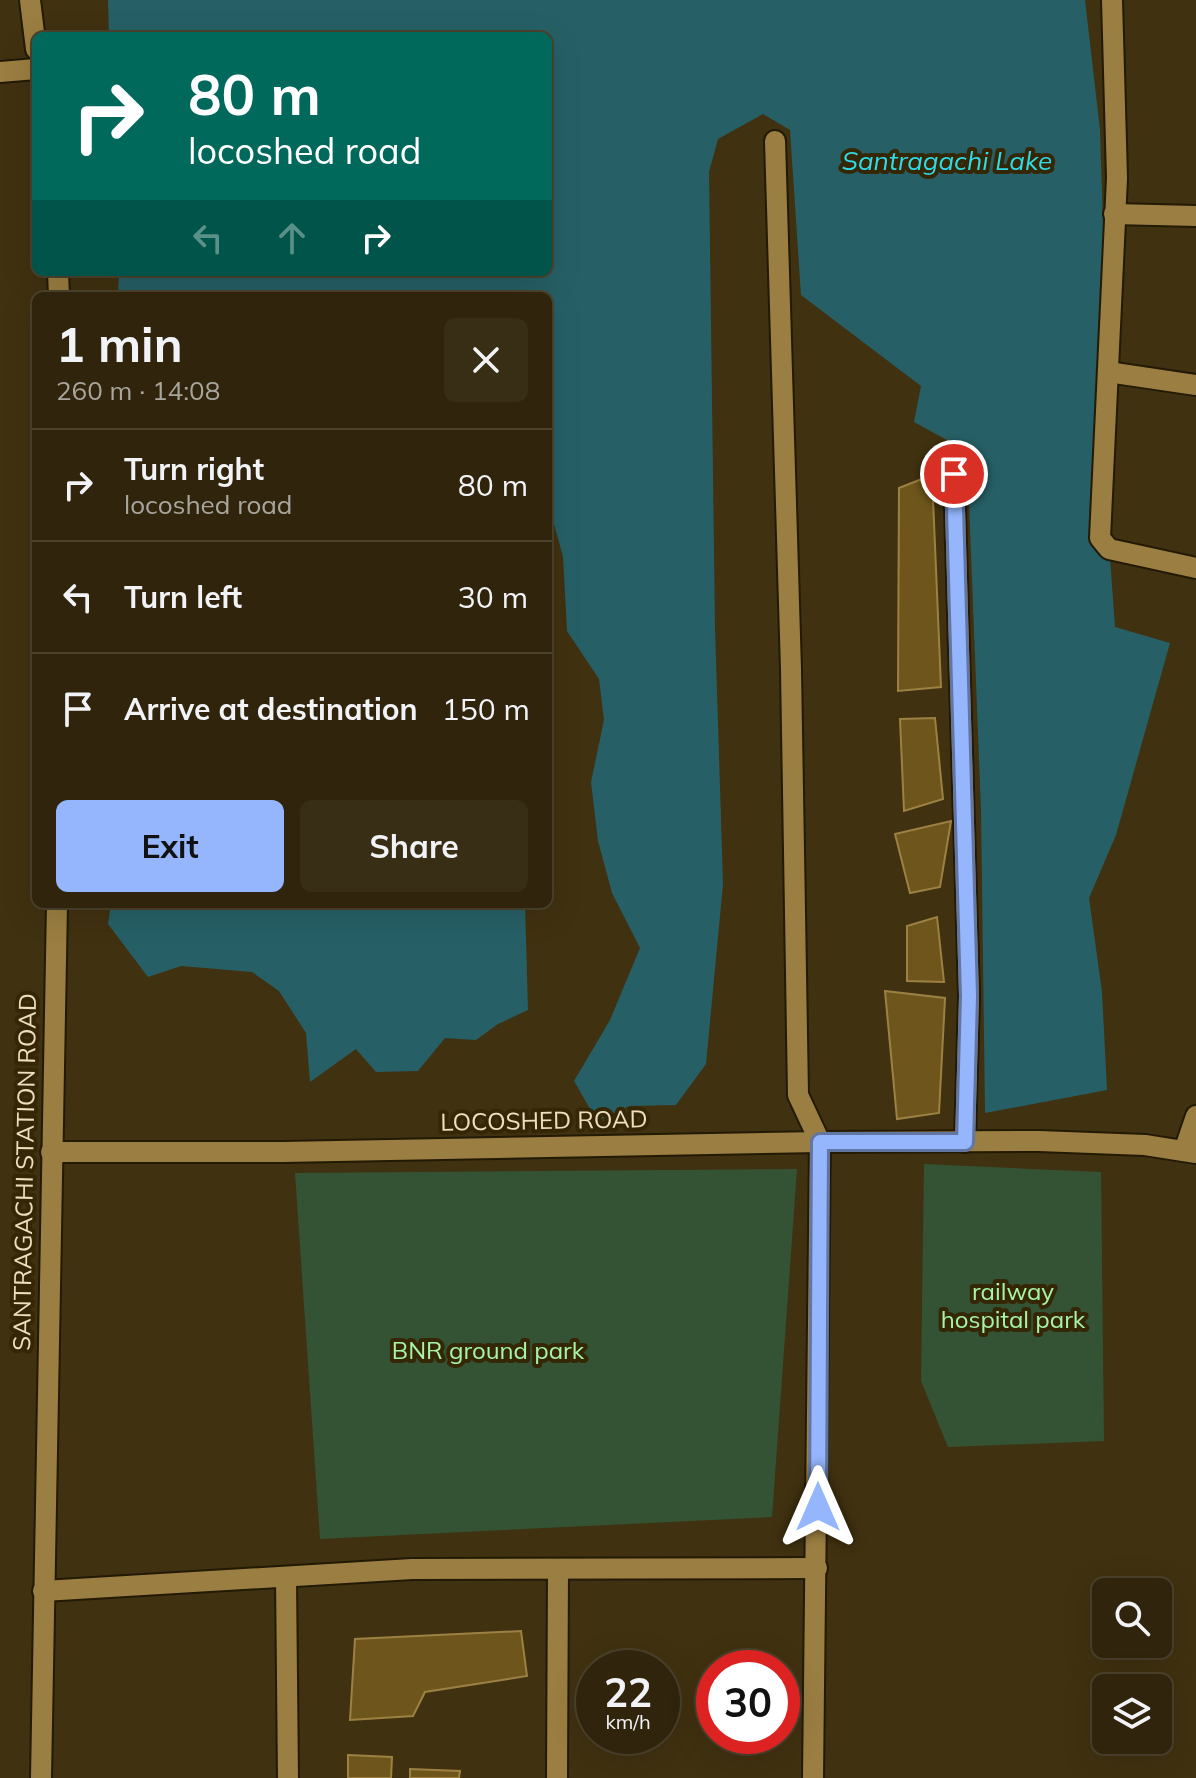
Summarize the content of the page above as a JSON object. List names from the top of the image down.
{
  "streets": {
    "street": ["LOCOSHED ROAD", "SANTRAGACHI STATION ROAD"]
  },
  "crossings": [
    ["LOCOSHED ROAD", "SANTRAGACHI STATION ROAD"]
  ],
  "water": ["Santragachi Lake"],
  "parks": ["railway hospital park", "BNR ground park"],
  "page": {
    "turn": ["80 m", "locoshed road"],
    "heading": ["1 min", "260 m · 14:08"],
    "list": [
      {
        "name": "Turn right",
        "note": "locoshed road",
        "value": "80 m"
      },
      {
        "name": "Turn left",
        "value": "30 m"
      },
      {
        "name": "Arrive at destination",
        "value": "150 m"
      }
    ],
    "buttons": ["Exit", "Share"],
    "speed": "22 km/h",
    "limit": "30"
  }
}
